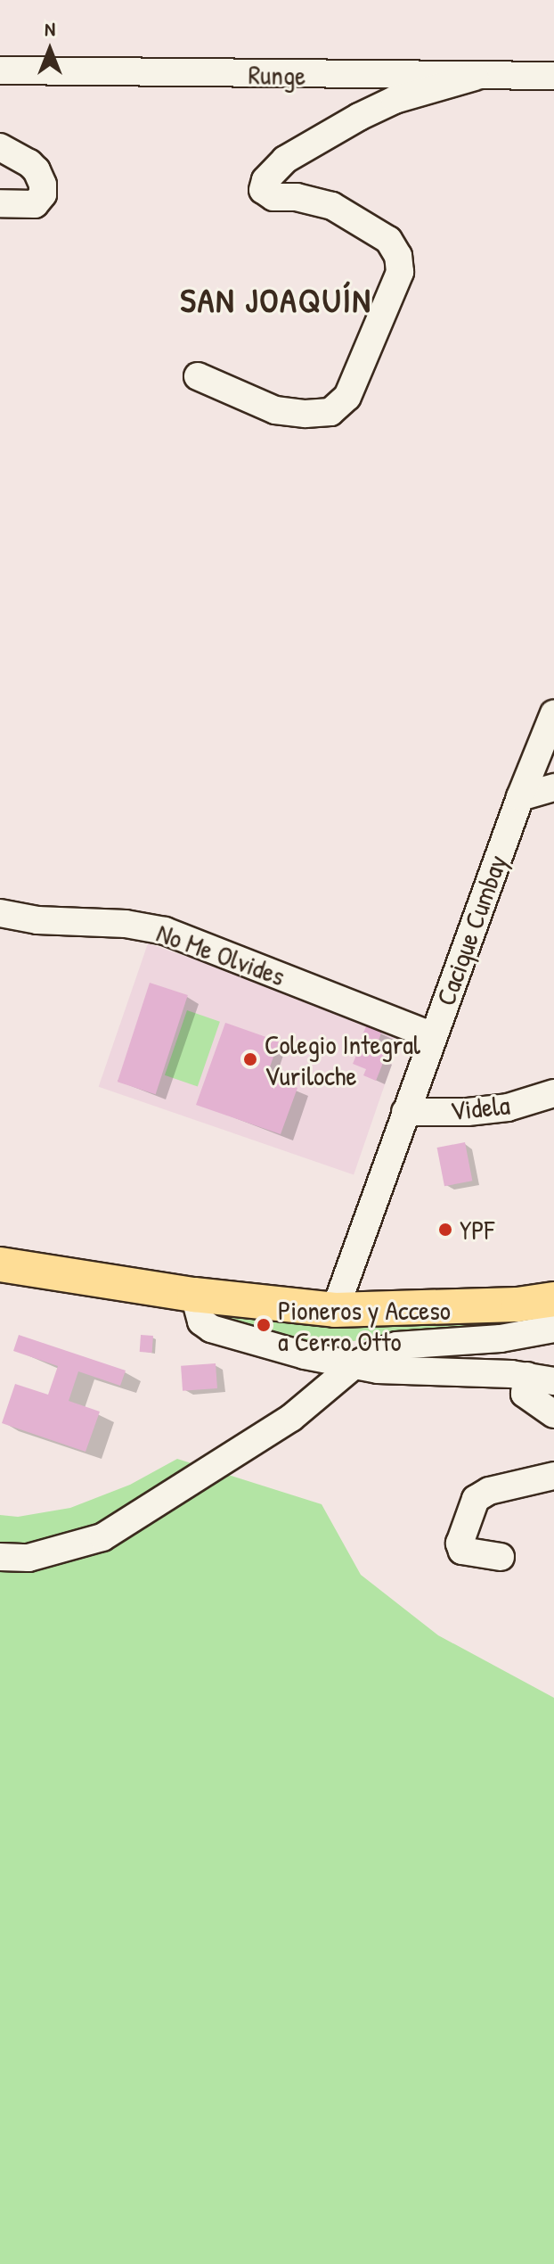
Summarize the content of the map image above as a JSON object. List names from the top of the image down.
{
  "streets": {
    "street": [
      "Runge",
      "Cacique Cumbay",
      "No Me Olvides",
      "Videla"
    ]
  },
  "crossings": [
    ["Cacique Cumbay", "No Me Olvides"],
    ["Cacique Cumbay", "Videla"]
  ],
  "districts": ["SAN JOAQUÍN"],
  "places": ["Colegio Integral Vuriloche", "YPF", "Pioneros y Acceso a Cerro Otto"],
  "north": "top"
}
